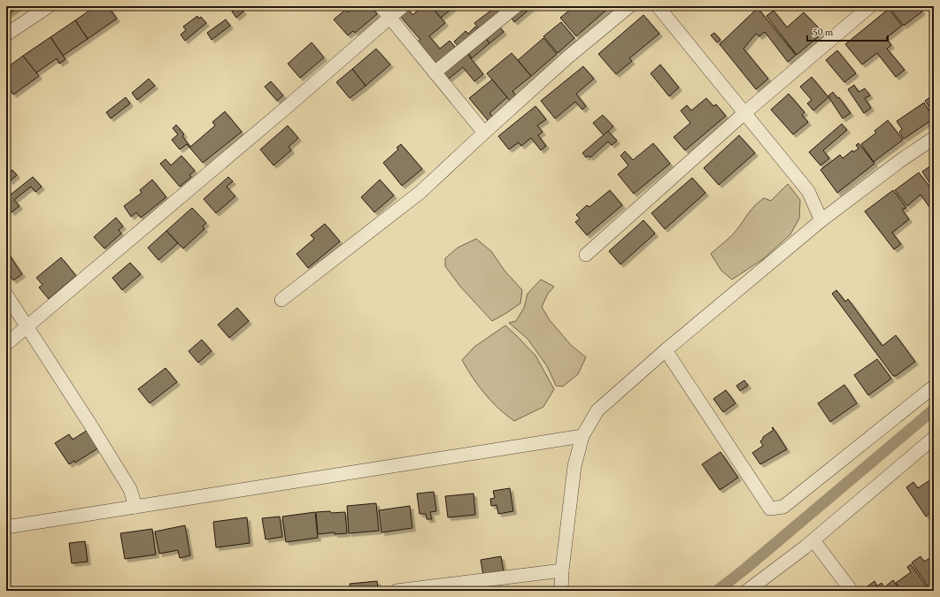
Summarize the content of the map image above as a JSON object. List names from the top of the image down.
{
  "scale_bar": "50 m"
}
